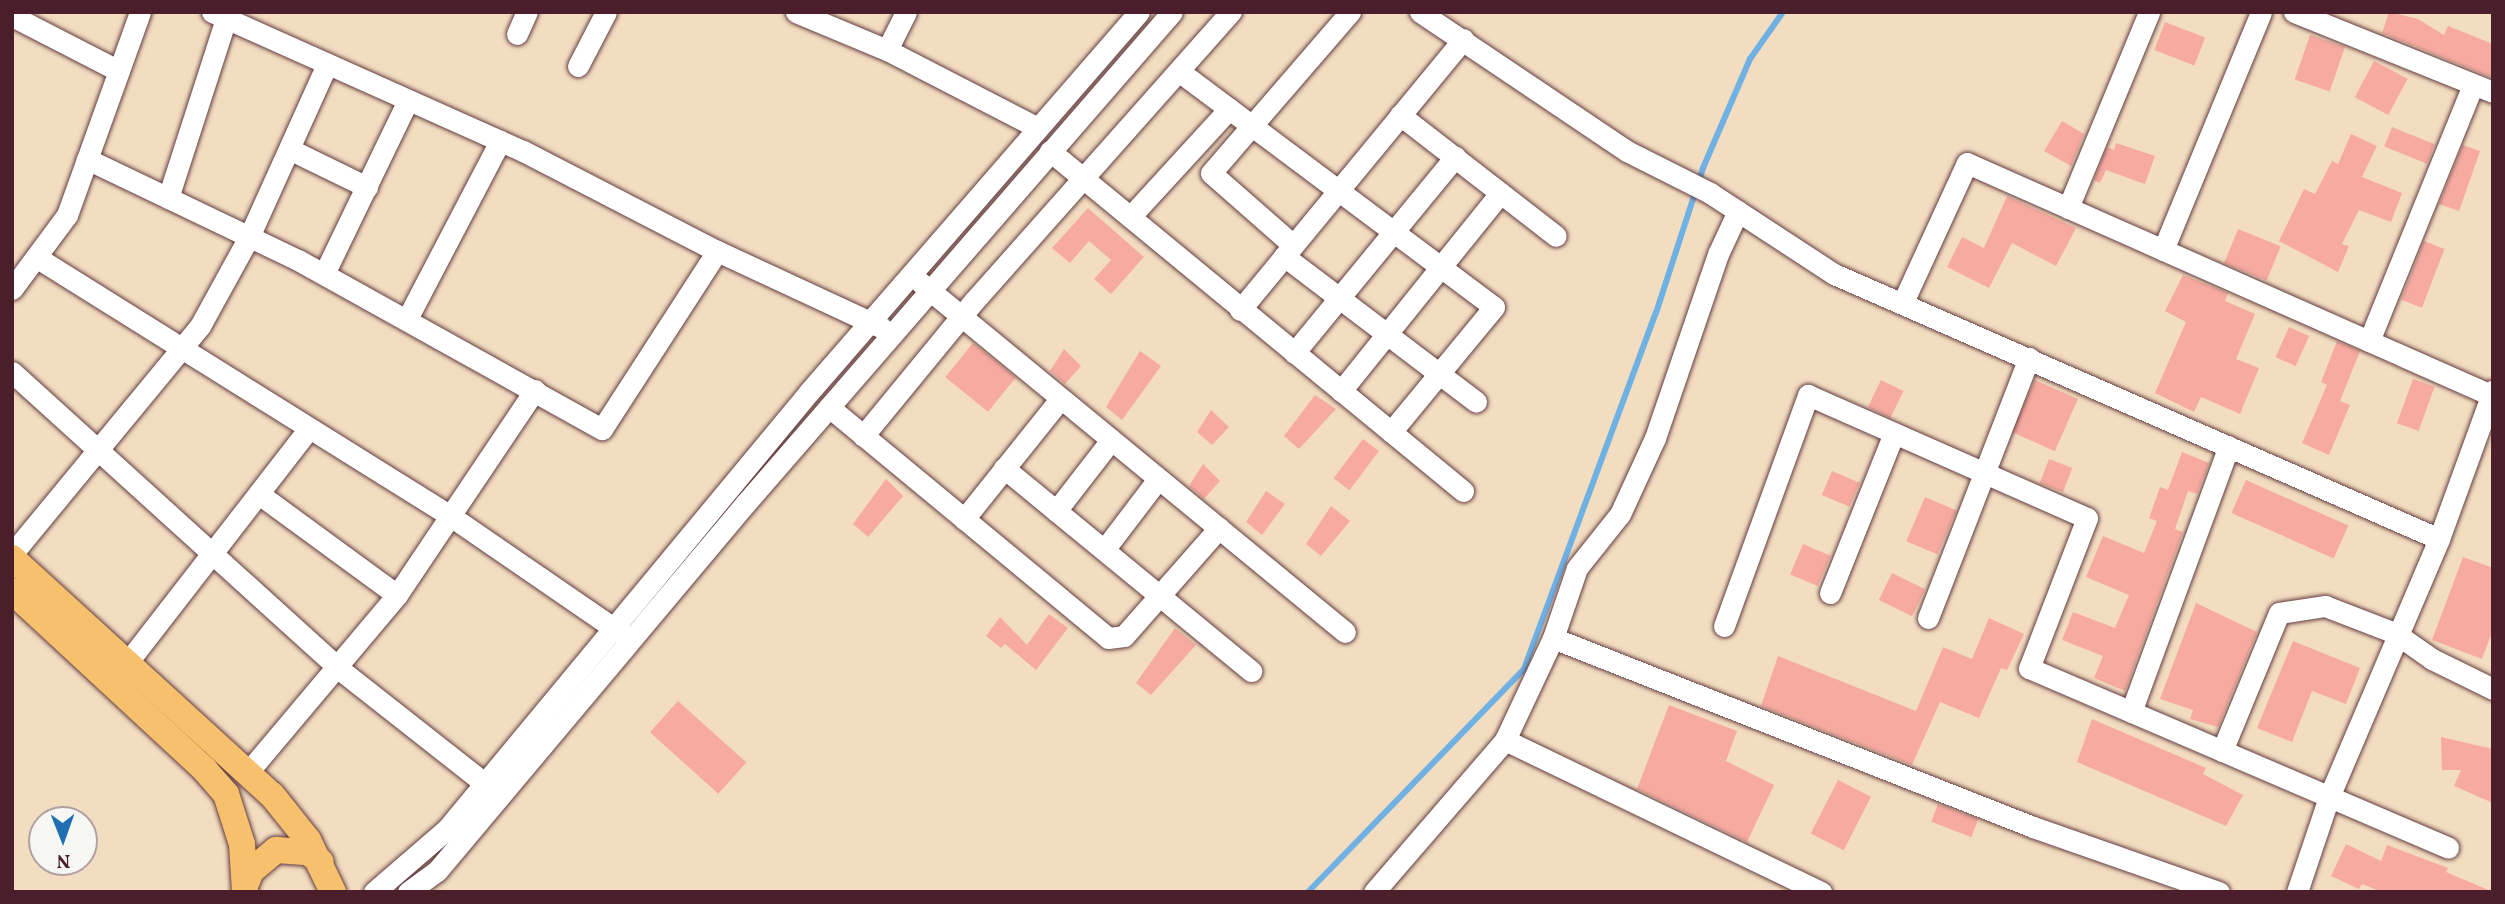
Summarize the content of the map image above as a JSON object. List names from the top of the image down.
{
  "north": "bottom"
}
